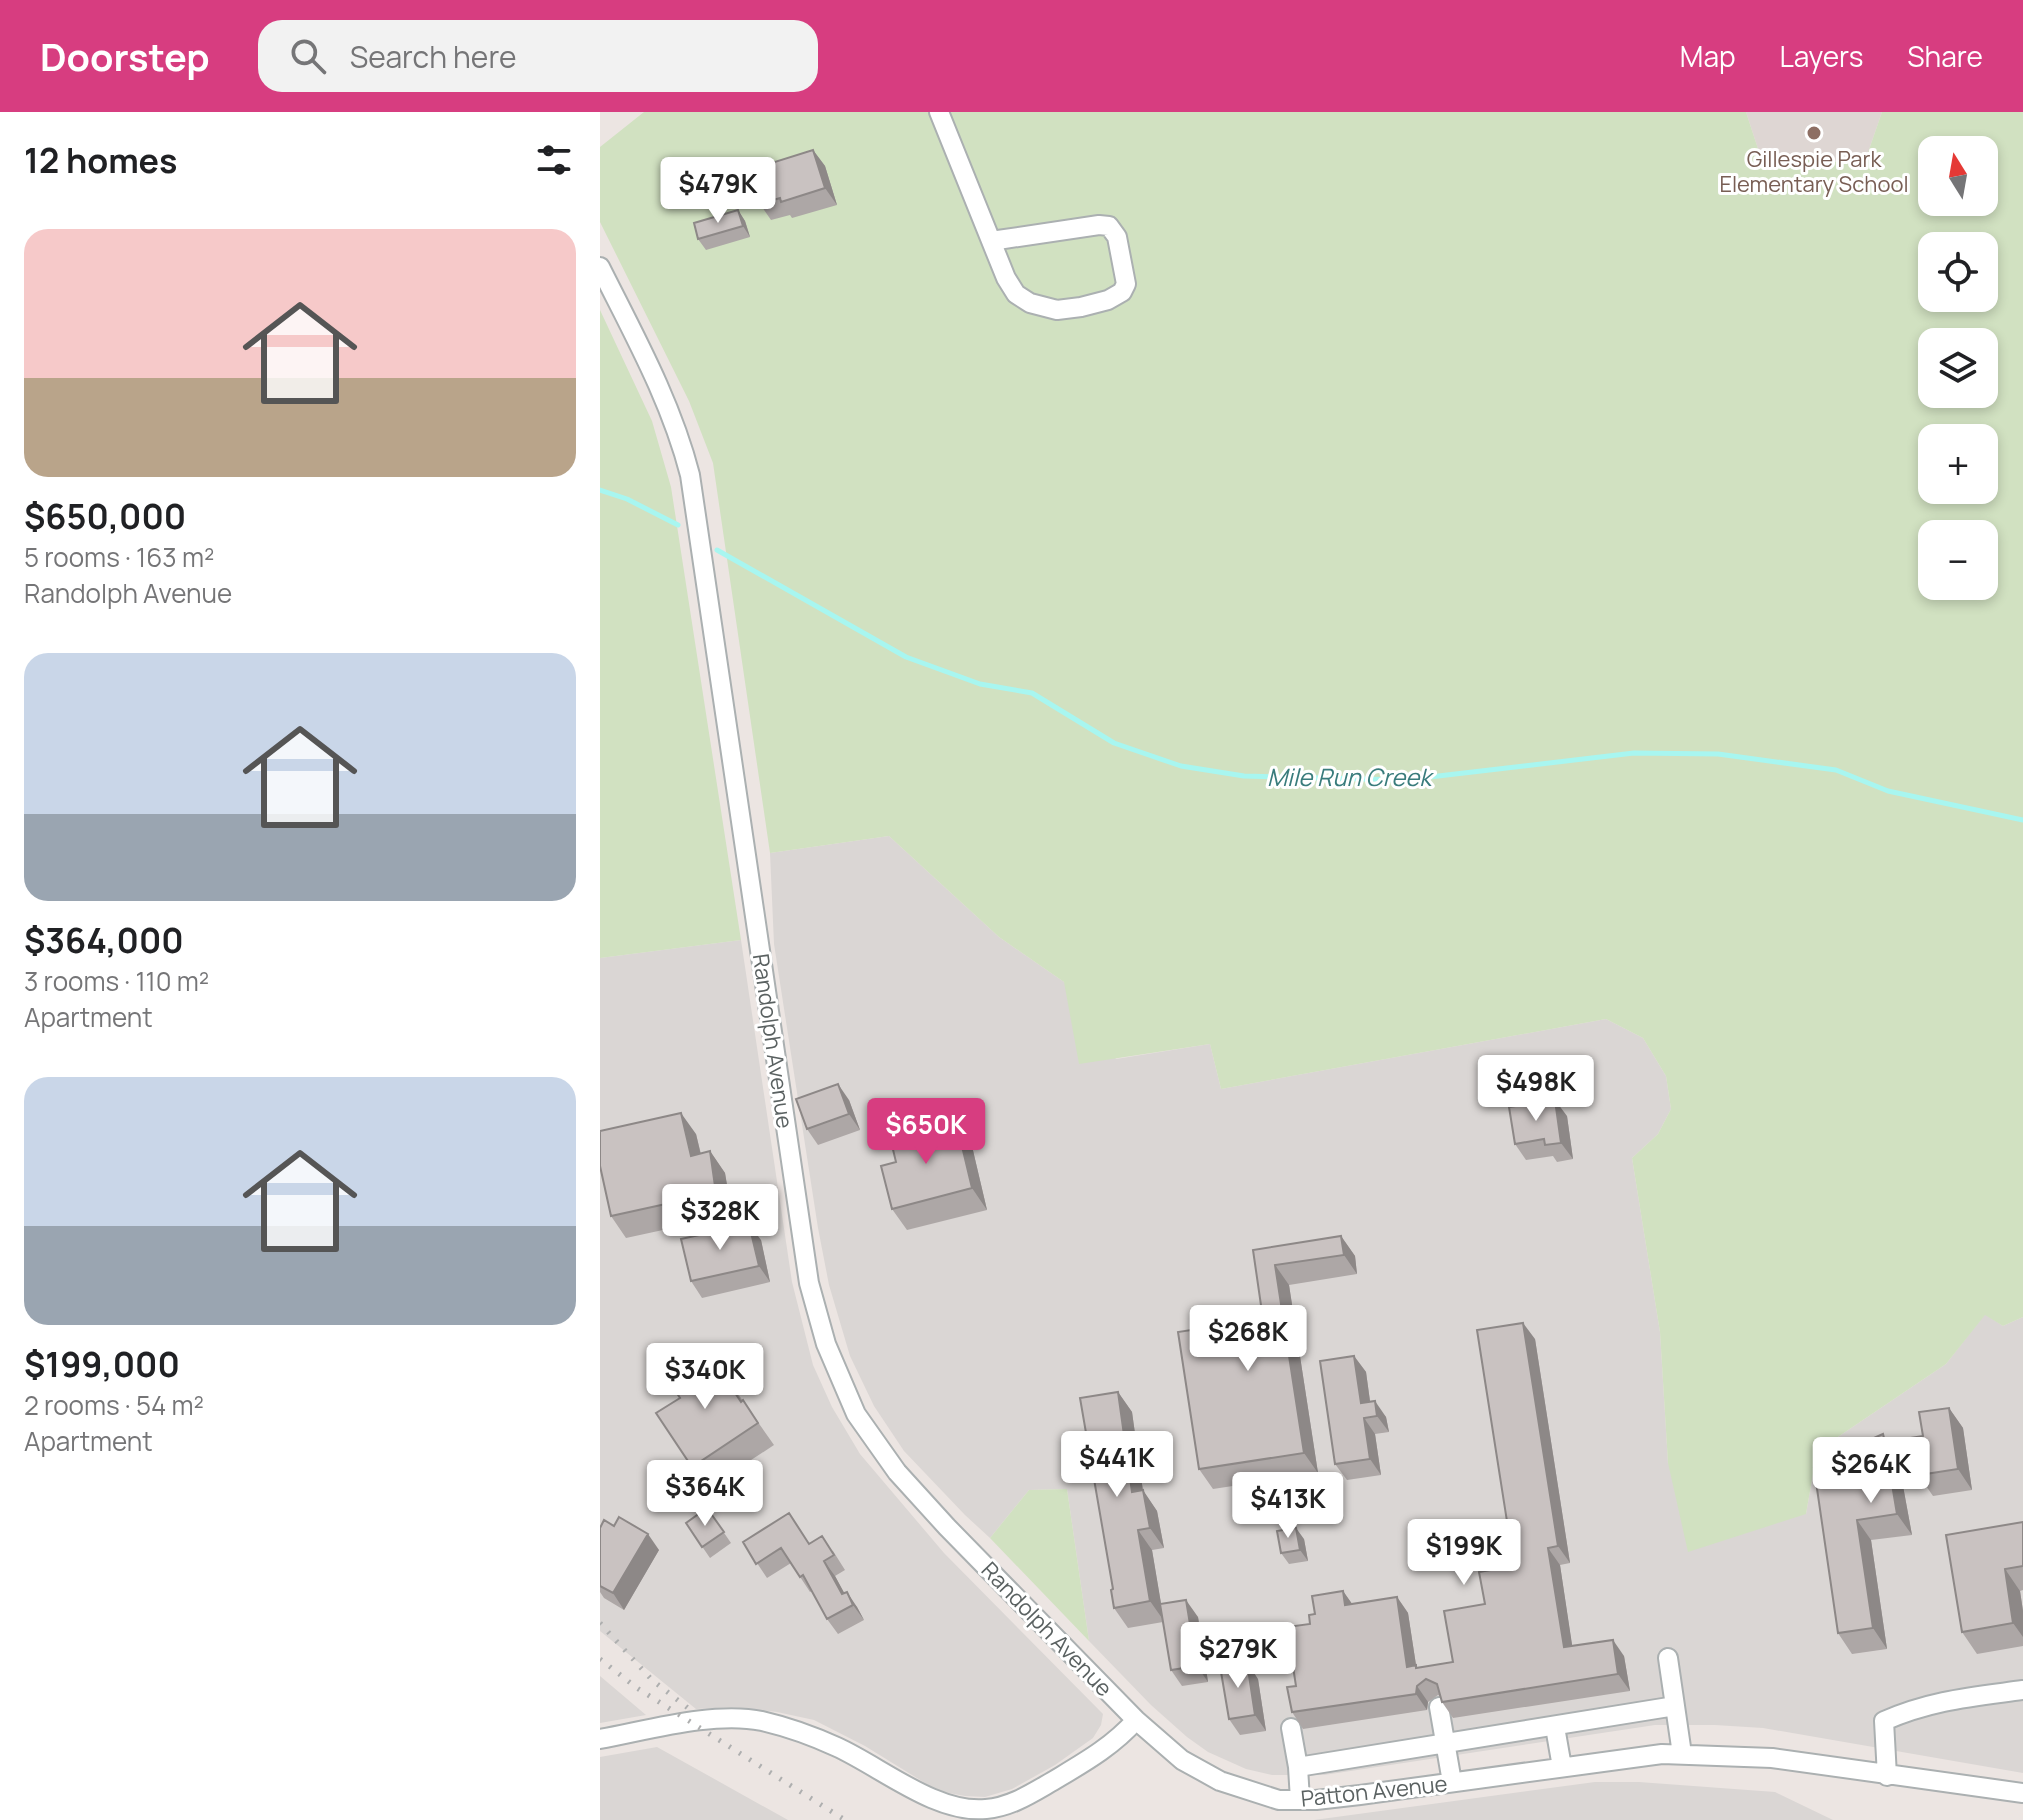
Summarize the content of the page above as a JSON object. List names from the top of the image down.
{
  "streets": {
    "street": ["Randolph Avenue", "Patton Avenue"]
  },
  "crossings": [
    ["Randolph Avenue", "Patton Avenue"]
  ],
  "water": ["Mile Run Creek"],
  "places": ["Gillespie Park Elementary School"],
  "north": "top",
  "page": {
    "header": "Doorstep",
    "search": "Search here",
    "nav": ["Map", "Layers", "Share"],
    "heading": "12 homes",
    "map_buttons": ["+", "−"],
    "price": [
      "$479K",
      "$498K",
      "$650K",
      "$328K",
      "$268K",
      "$340K",
      "$441K",
      "$264K",
      "$364K",
      "$413K",
      "$199K",
      "$279K"
    ],
    "list": [
      {
        "name": "$650,000",
        "note": "5 rooms · 163 m² · Randolph Avenue"
      },
      {
        "name": "$364,000",
        "note": "3 rooms · 110 m² · Apartment"
      },
      {
        "name": "$199,000",
        "note": "2 rooms · 54 m² · Apartment"
      }
    ]
  }
}
